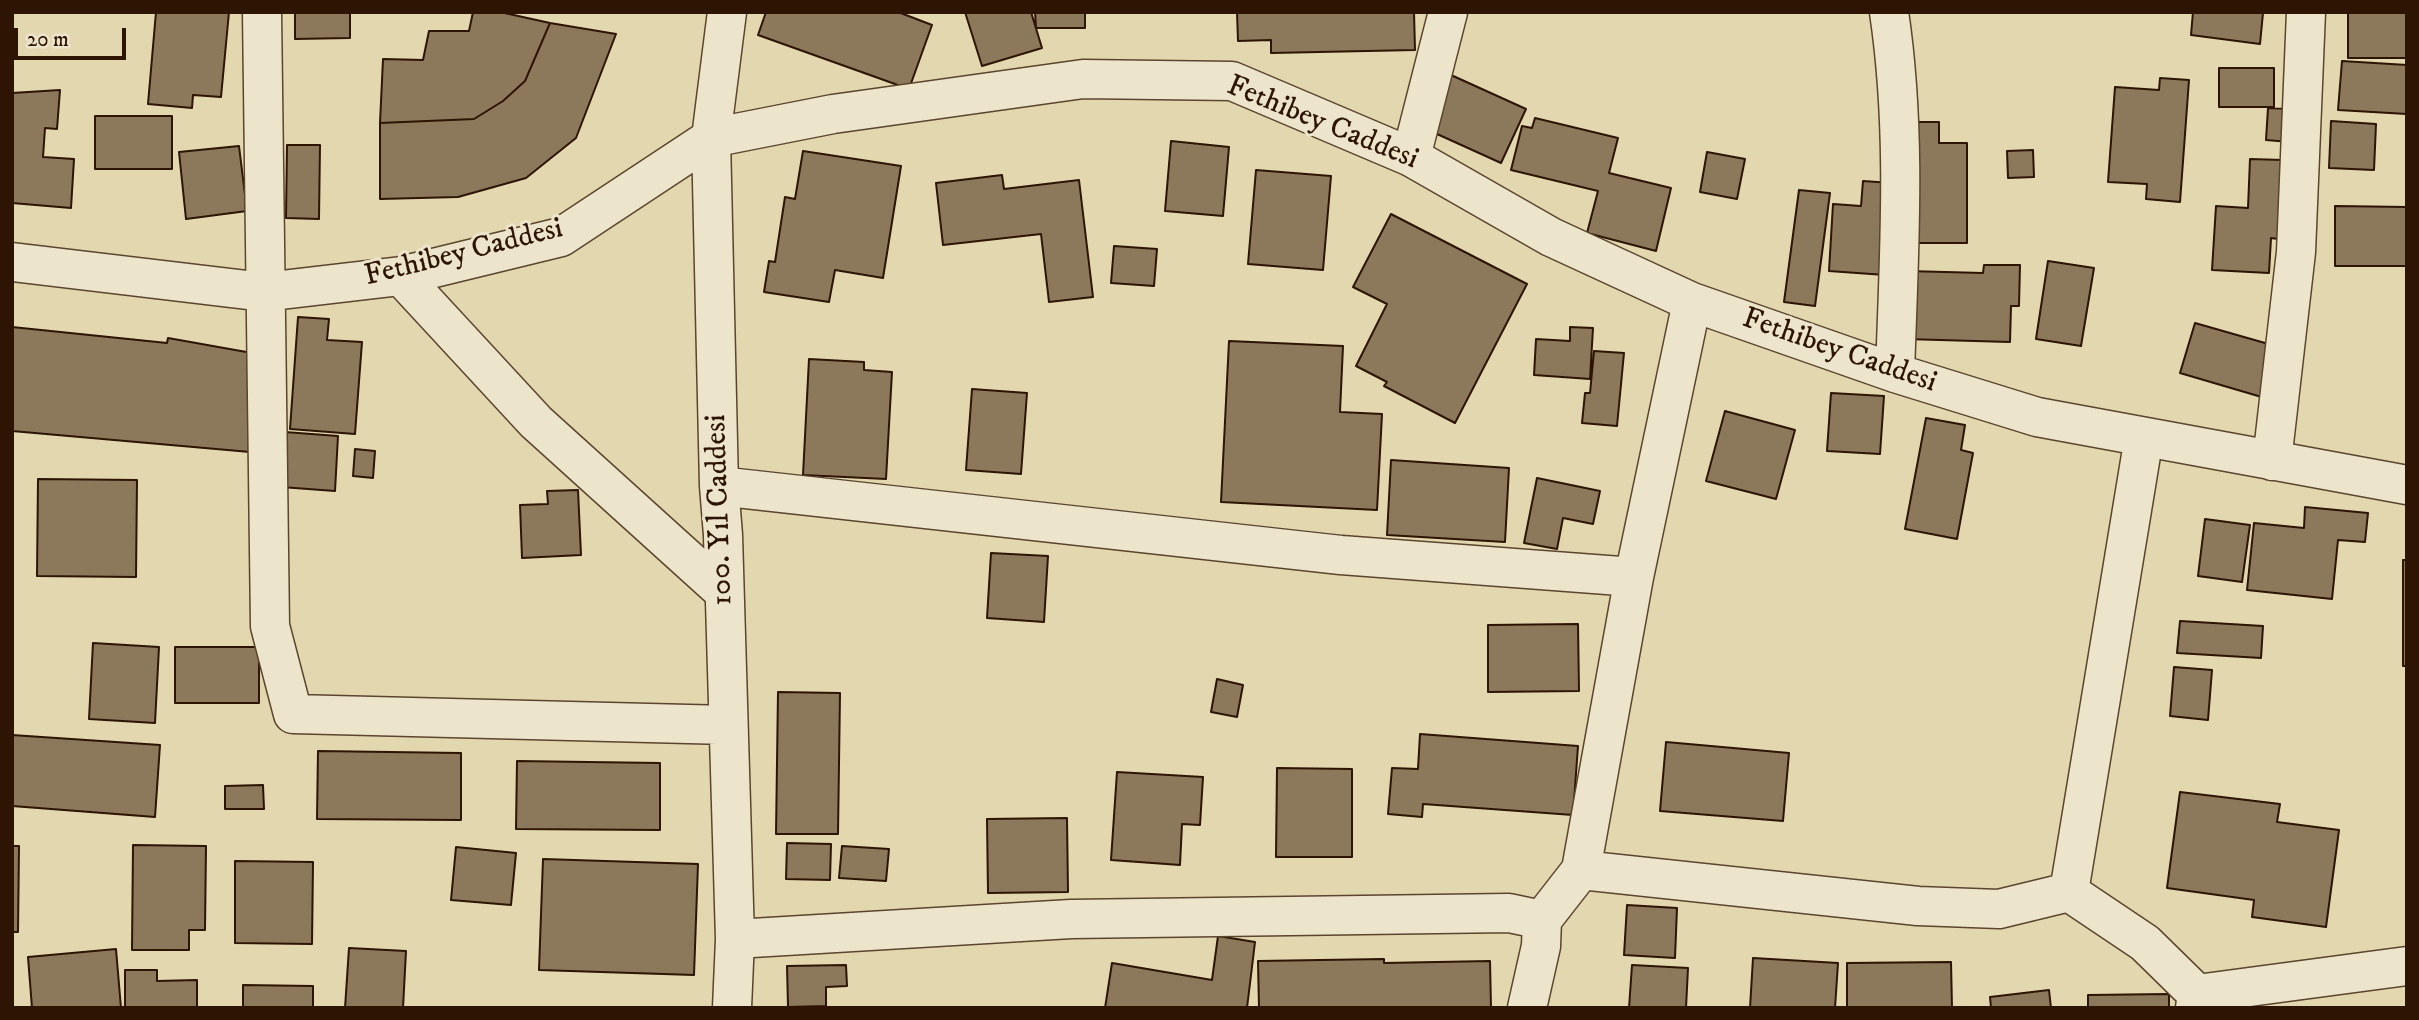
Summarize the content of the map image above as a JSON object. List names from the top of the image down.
{
  "streets": {
    "street": ["Fethibey Caddesi", "100. Yıl Caddesi"]
  },
  "crossings": [
    ["Fethibey Caddesi", "100. Yıl Caddesi"]
  ],
  "scale_bar": "20 m"
}
